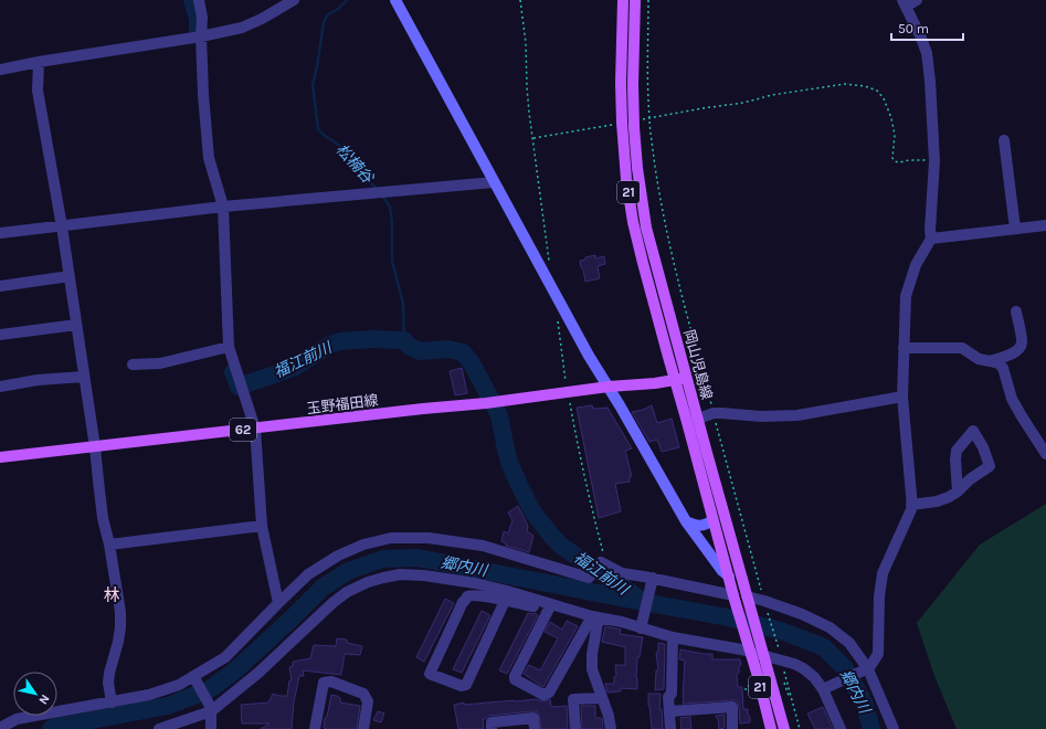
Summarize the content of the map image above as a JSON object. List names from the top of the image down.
{
  "streets": {
    "main road": [
      "21",
      "岡山児島線",
      "玉野福田線",
      "62"
    ]
  },
  "crossings": [
    ["岡山児島線", "玉野福田線"]
  ],
  "districts": ["林"],
  "water": ["松楠谷", "福江前川", "郷内川"],
  "scale_bar": "50 m",
  "north": "bottom right"
}
